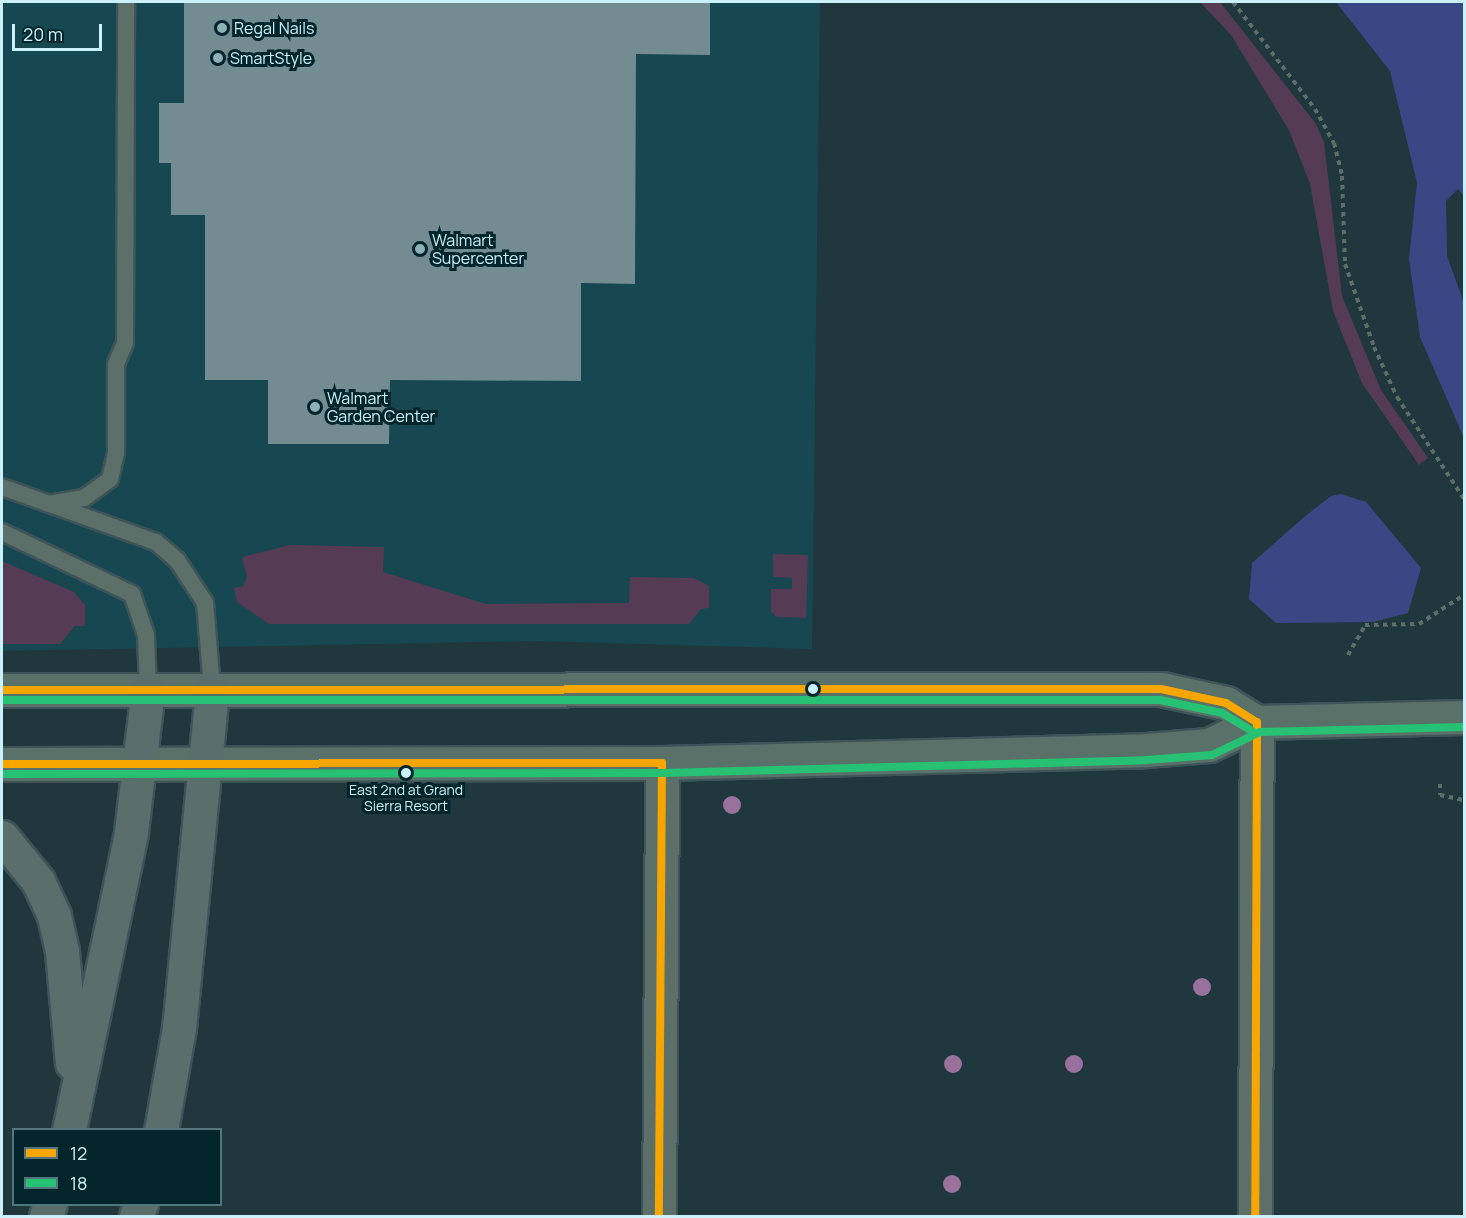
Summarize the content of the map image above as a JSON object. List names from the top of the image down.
{
  "places": [
    "Regal Nails",
    "SmartStyle",
    "Walmart Supercenter",
    "Walmart Garden Center",
    "East 2nd at Grand Sierra Resort"
  ],
  "lines": ["transit line 12", "transit line 18"],
  "legend": ["12", "18"],
  "scale_bar": "20 m"
}
